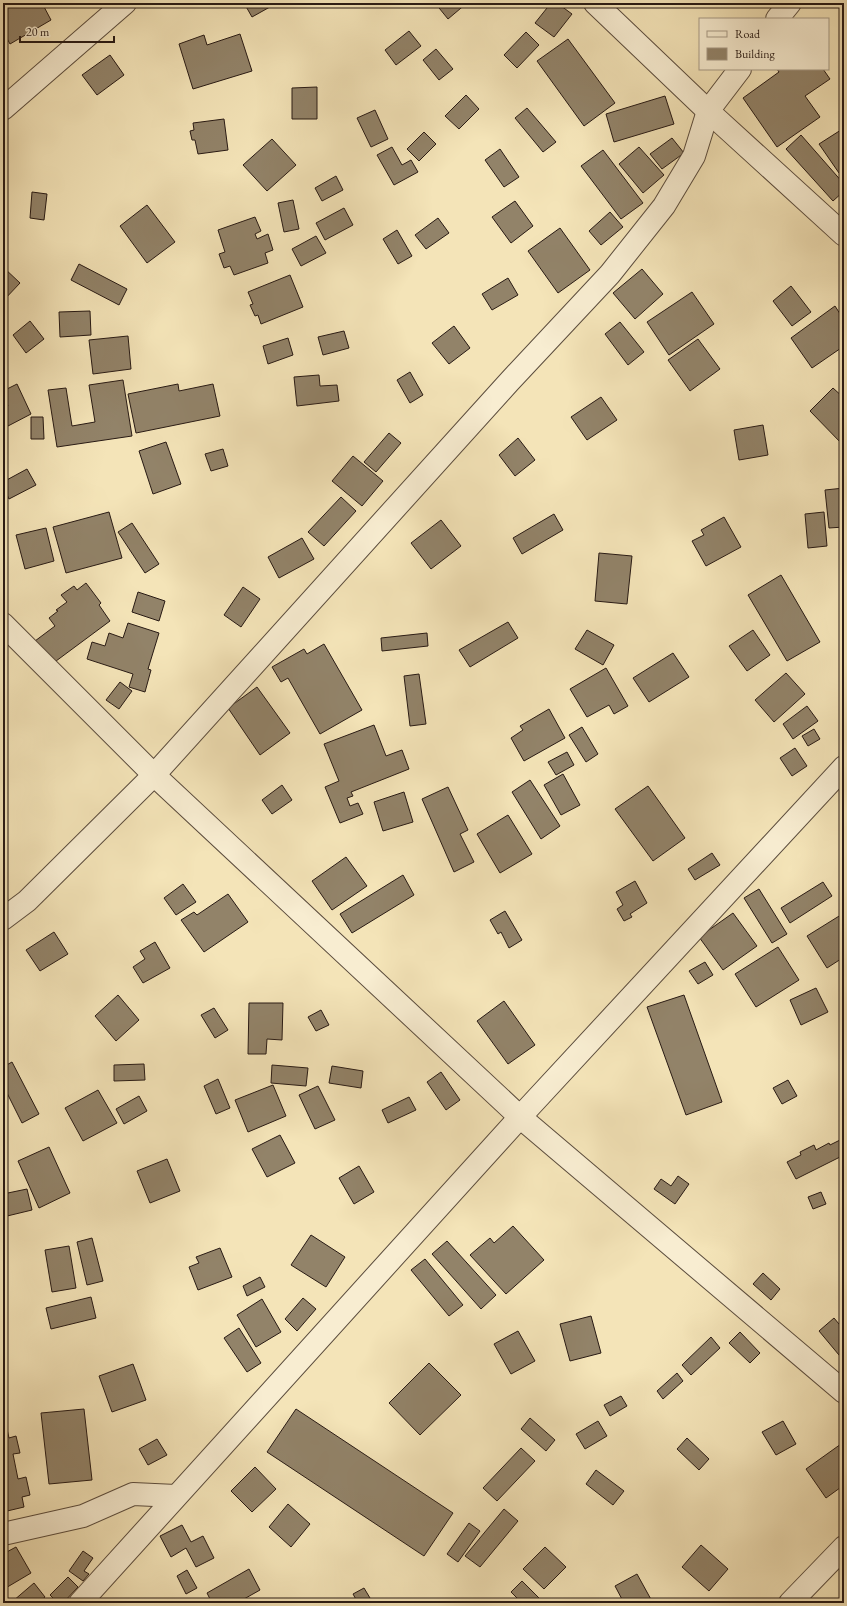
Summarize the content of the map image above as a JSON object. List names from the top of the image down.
{
  "legend": ["Road", "Building"],
  "scale_bar": "20 m"
}
